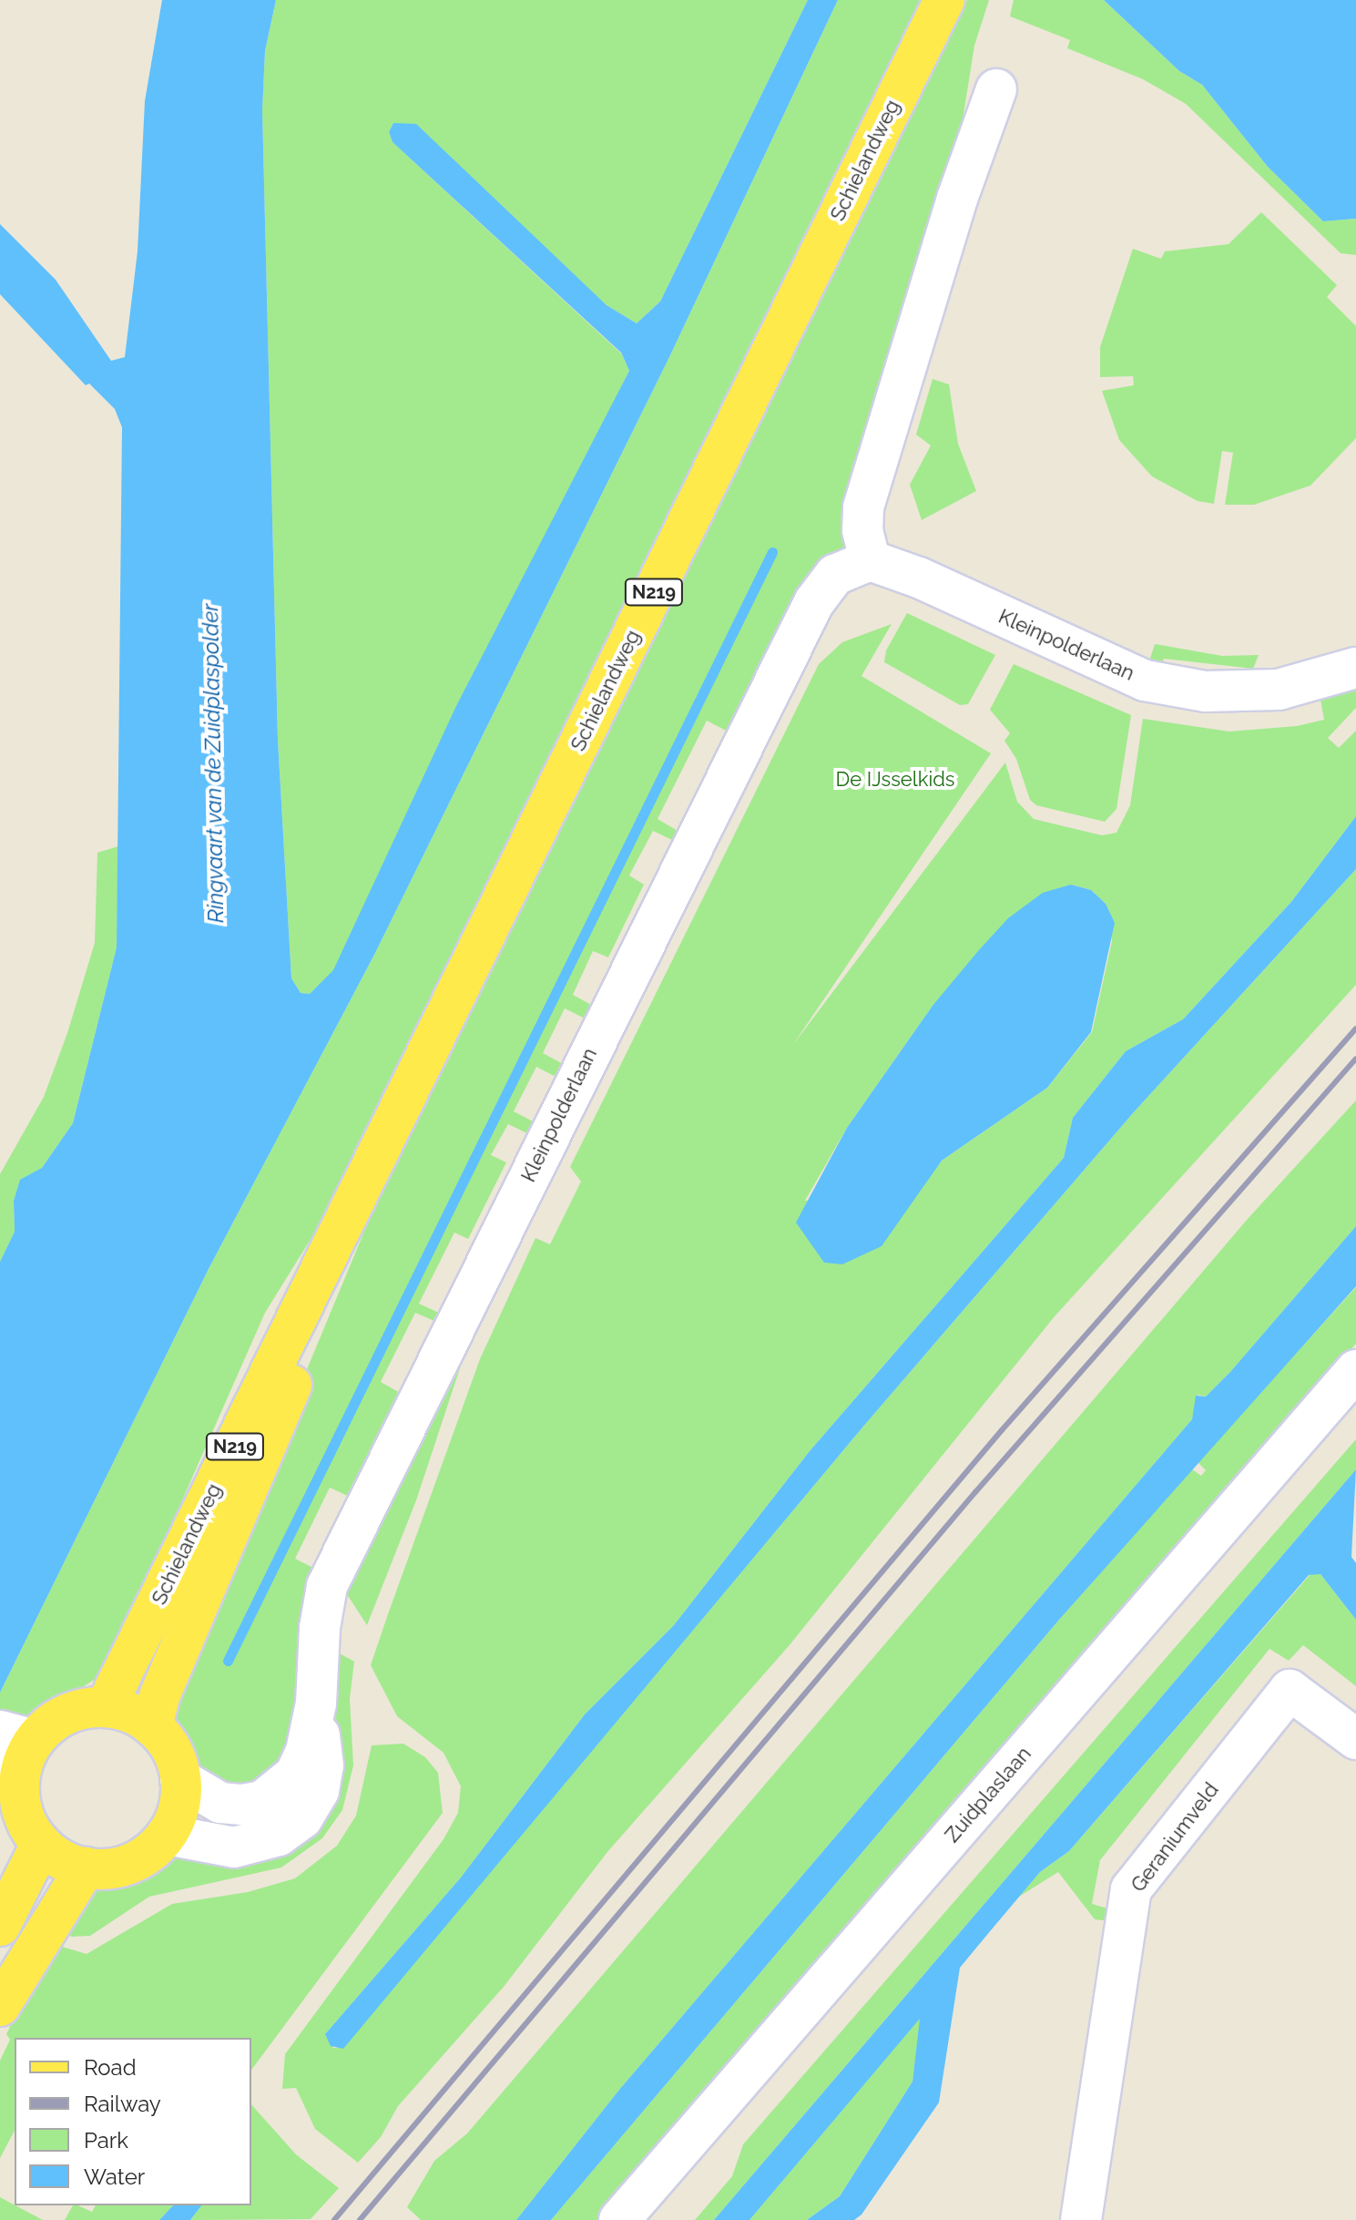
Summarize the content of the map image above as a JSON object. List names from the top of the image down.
{
  "streets": {
    "main road": ["Schielandweg", "N219"],
    "street": ["Kleinpolderlaan", "Zuidplaslaan", "Geraniumveld"]
  },
  "crossings": [
    ["Schielandweg", "Kleinpolderlaan"]
  ],
  "water": ["Ringvaart van de Zuidplaspolder"],
  "parks": ["De IJsselkids"],
  "legend": [
    "Road",
    "Railway",
    "Park",
    "Water"
  ]
}
